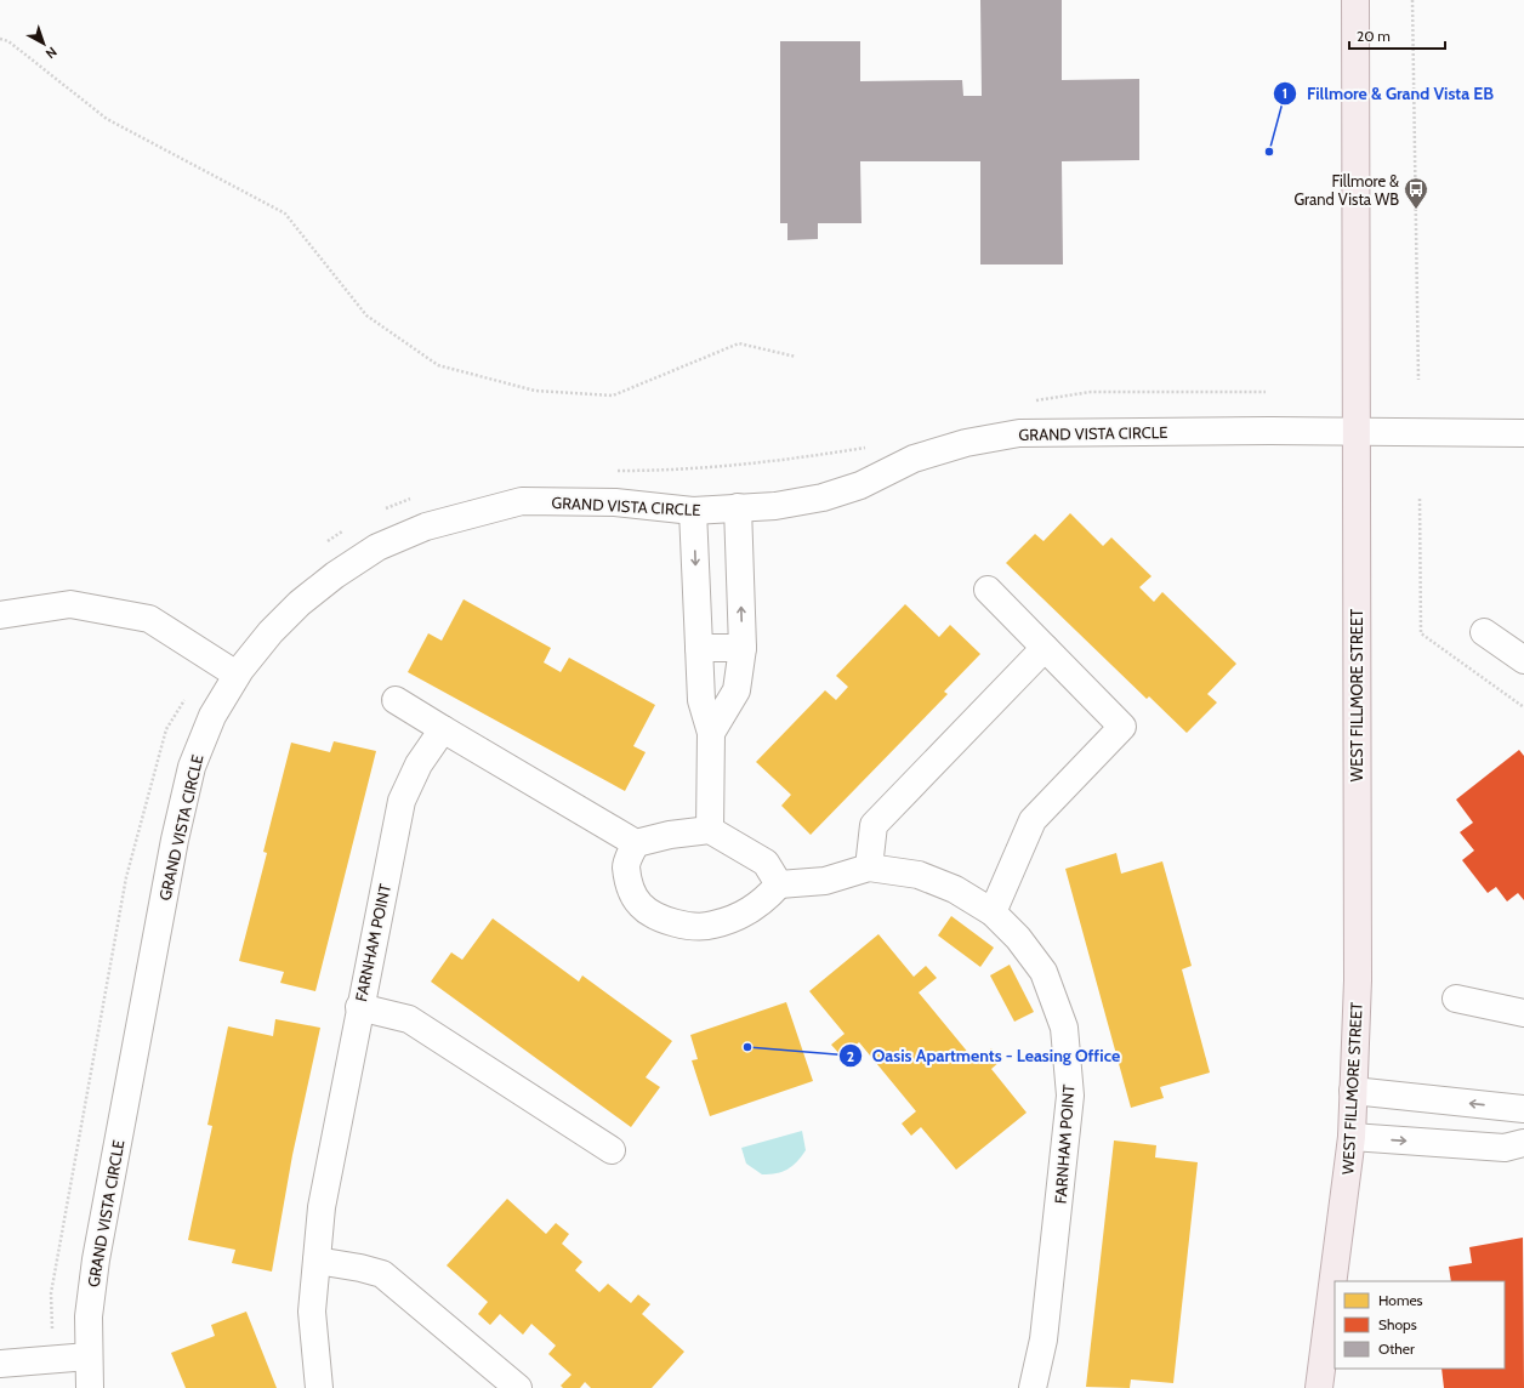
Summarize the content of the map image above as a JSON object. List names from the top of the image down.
{
  "streets": {
    "main road": ["WEST FILLMORE STREET"],
    "street": ["GRAND VISTA CIRCLE", "FARNHAM POINT"]
  },
  "crossings": [
    ["GRAND VISTA CIRCLE", "WEST FILLMORE STREET"]
  ],
  "places": {
    "other": ["Fillmore & Grand Vista EB", "Oasis Apartments - Leasing Office"],
    "bus stop": ["Fillmore & Grand Vista WB"]
  },
  "legend": ["Homes", "Shops", "Other"],
  "scale_bar": "20 m",
  "north": "bottom right"
}
